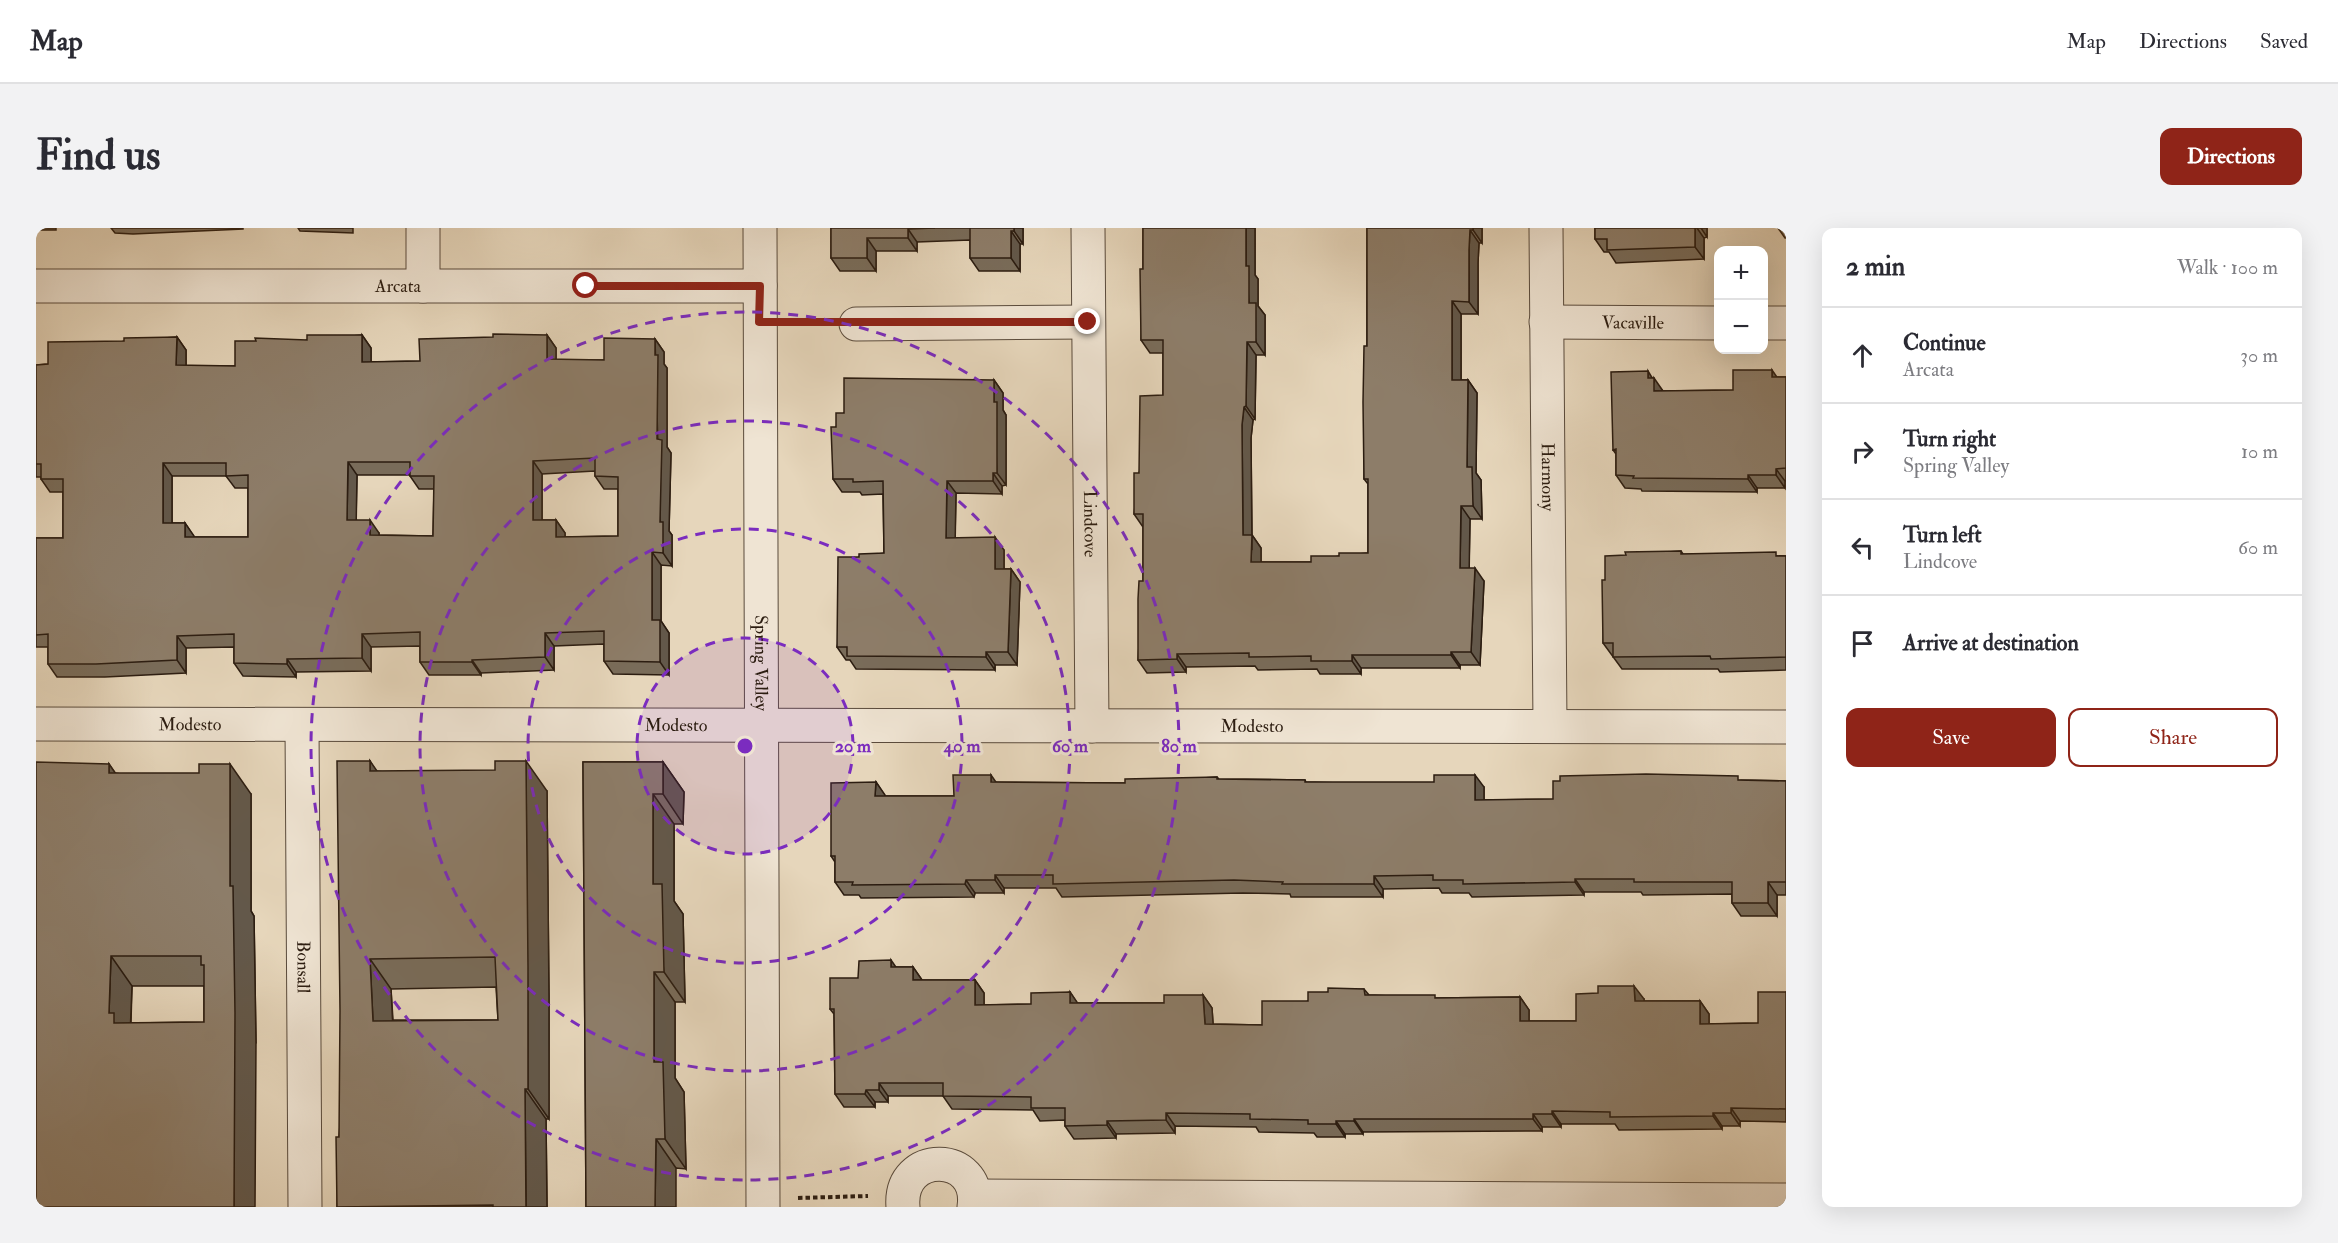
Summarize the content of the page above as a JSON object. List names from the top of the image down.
{
  "streets": {
    "street": [
      "Arcata",
      "Vacaville",
      "Harmony",
      "Lindcove",
      "Spring Valley",
      "Modesto",
      "Bonsall"
    ]
  },
  "crossings": [
    ["Arcata", "Spring Valley"],
    ["Vacaville", "Harmony"],
    ["Harmony", "Modesto"],
    ["Lindcove", "Modesto"],
    ["Spring Valley", "Modesto"],
    ["Modesto", "Bonsall"]
  ],
  "page": {
    "header": "Map",
    "nav": ["Map", "Directions", "Saved"],
    "buttons": [
      "Directions",
      ["Save", "Share"]
    ],
    "title": "Find us",
    "heading": ["2 min", "Walk · 100 m"],
    "map_buttons": ["+", "−"],
    "list": [
      ["Continue", "Arcata", "30 m"],
      ["Turn right", "Spring Valley", "10 m"],
      ["Turn left", "Lindcove", "60 m"],
      "Arrive at destination"
    ]
  },
  "rings": [
    "20 m",
    "40 m",
    "60 m",
    "80 m"
  ]
}
